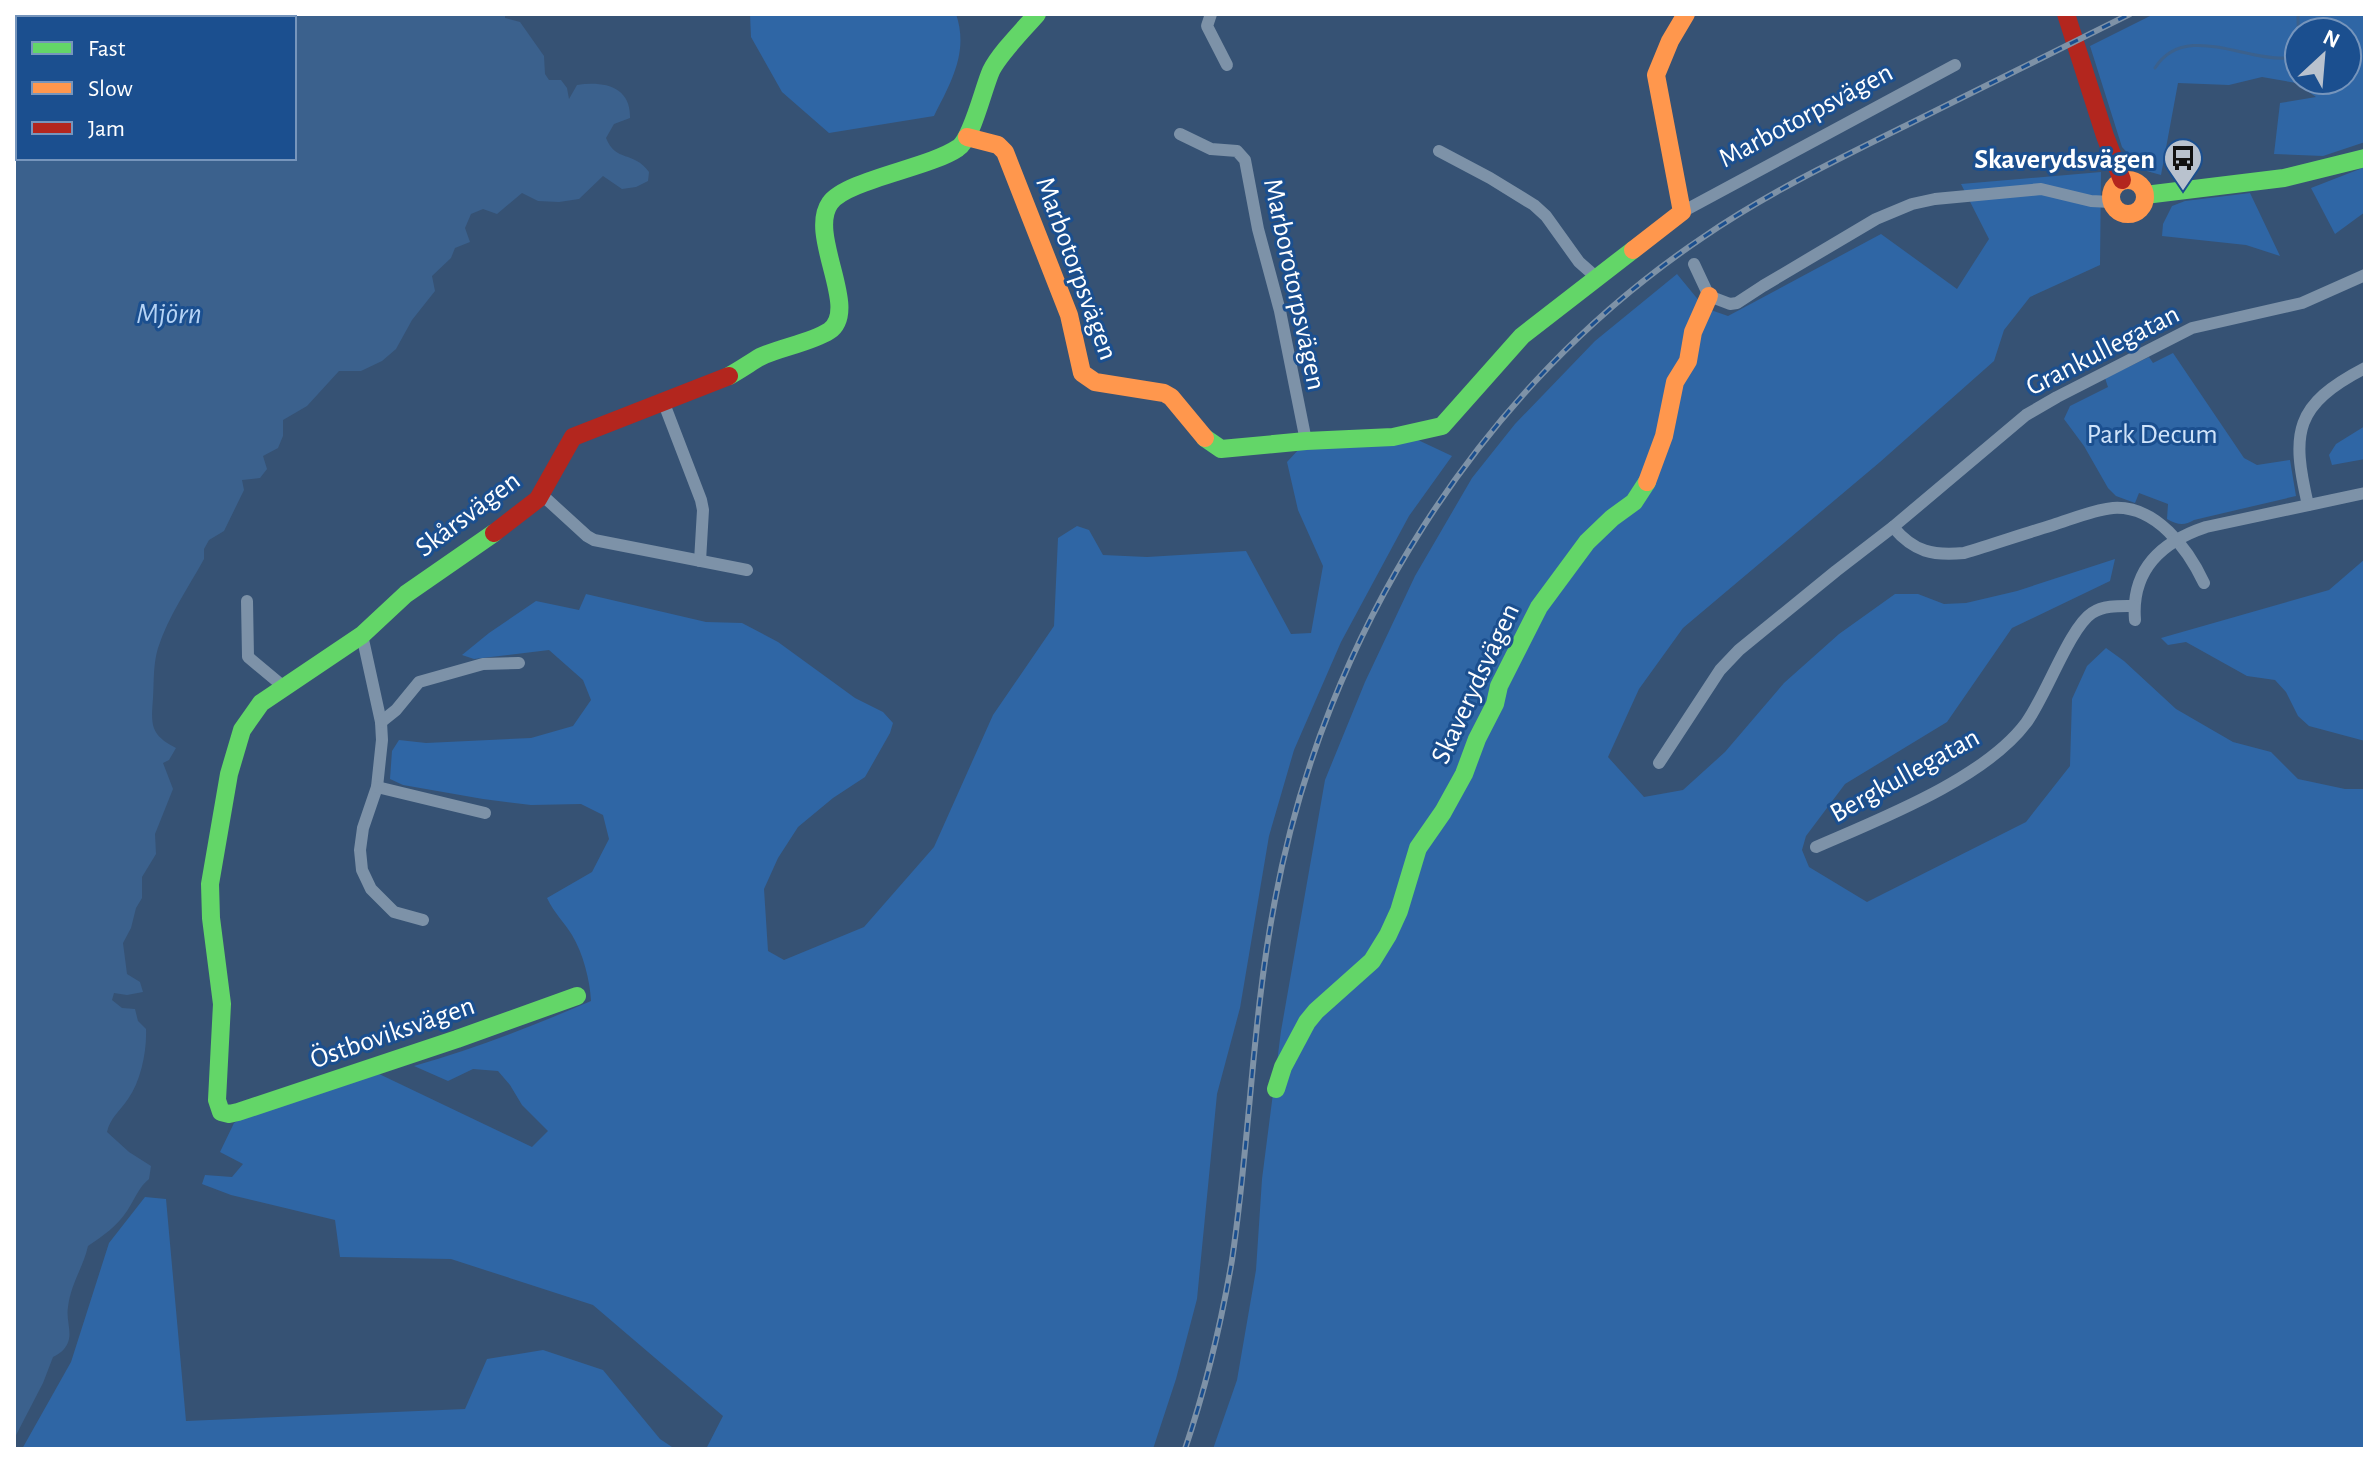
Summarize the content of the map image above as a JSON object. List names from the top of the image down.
{
  "streets": {
    "street": [
      "Marbotorpsvägen",
      "Marborotorpsvägen",
      "Grankullegatan",
      "Skårsvägen",
      "Skaverydsvägen",
      "Bergkullegatan",
      "Östboviksvägen"
    ]
  },
  "crossings": [
    ["Marbotorpsvägen", "Marborotorpsvägen"],
    ["Marbotorpsvägen", "Skårsvägen"],
    ["Skårsvägen", "Östboviksvägen"]
  ],
  "water": ["Mjörn"],
  "parks": ["Park Decum"],
  "places": {
    "bus stop": ["Skaverydsvägen"]
  },
  "legend": ["Fast", "Slow", "Jam"],
  "north": "top right"
}
